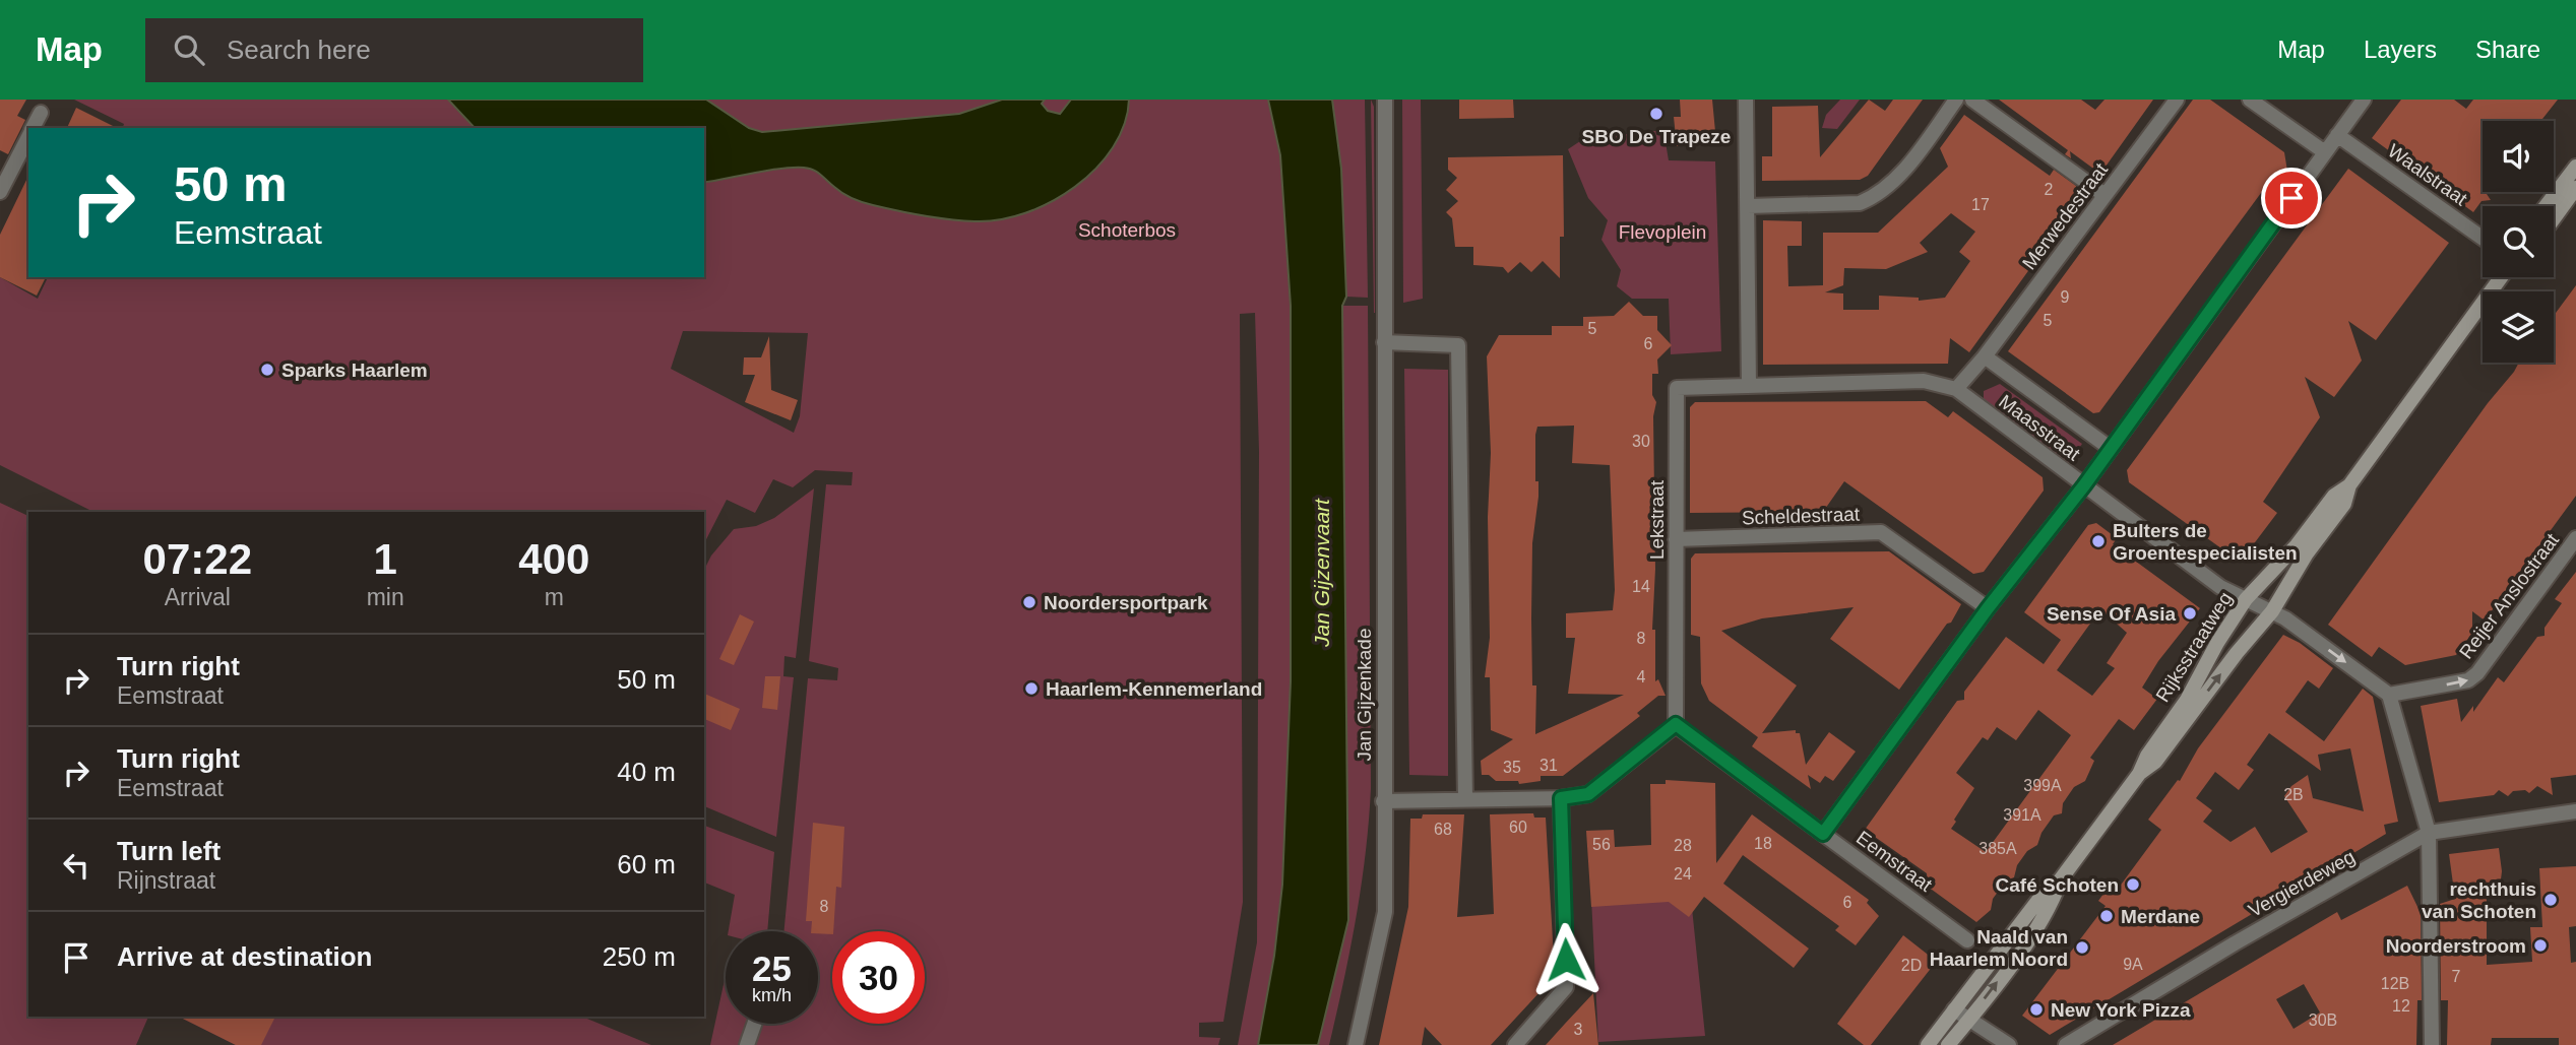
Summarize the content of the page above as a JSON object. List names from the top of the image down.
{
  "streets": {
    "main road": ["Rijksstraatweg"],
    "street": [
      "Waalstraat",
      "Merwedestraat",
      "Maasstraat",
      "Scheldestraat",
      "Lekstraat",
      "Reijer Anslostraat",
      "Jan Gijzenkade",
      "Eemstraat",
      "Vergierdeweg"
    ]
  },
  "crossings": [
    ["Merwedestraat", "Maasstraat"],
    ["Maasstraat", "Lekstraat"],
    ["Maasstraat", "Reijer Anslostraat"],
    ["Maasstraat", "Rijksstraatweg"],
    ["Scheldestraat", "Lekstraat"],
    ["Lekstraat", "Eemstraat"]
  ],
  "one_way": ["Reijer Anslostraat"],
  "water": ["Jan Gijzenvaart"],
  "parks": ["Schoterbos", "Flevoplein"],
  "places": [
    "SBO De Trapeze",
    "Sparks Haarlem",
    "Bulters de Groentespecialisten",
    "Noordersportpark",
    "Sense Of Asia",
    "Haarlem-Kennemerland",
    "Café Schoten",
    "rechthuis van Schoten",
    "Merdane",
    "Noorderstroom",
    "Naald van Haarlem Noord",
    "New York Pizza"
  ],
  "house_numbers": [
    "2",
    "17",
    "9",
    "5",
    "5",
    "6",
    "30",
    "14",
    "8",
    "4",
    "31",
    "35",
    "399A",
    "2B",
    "391A",
    "60",
    "68",
    "18",
    "56",
    "28",
    "385A",
    "24",
    "6",
    "8",
    "9A",
    "2D",
    "7",
    "12B",
    "12",
    "30B",
    "3"
  ],
  "page": {
    "header": "Map",
    "search": "Search here",
    "nav": ["Map", "Layers", "Share"],
    "turn": ["50 m", "Eemstraat"],
    "eta": [
      "07:22",
      "Arrival",
      "1",
      "min",
      "400",
      "m"
    ],
    "list": [
      {
        "name": "Turn right",
        "note": "Eemstraat",
        "value": "50 m"
      },
      {
        "name": "Turn right",
        "note": "Eemstraat",
        "value": "40 m"
      },
      {
        "name": "Turn left",
        "note": "Rijnstraat",
        "value": "60 m"
      },
      {
        "name": "Arrive at destination",
        "value": "250 m"
      }
    ],
    "speed": "25 km/h",
    "limit": "30"
  }
}
